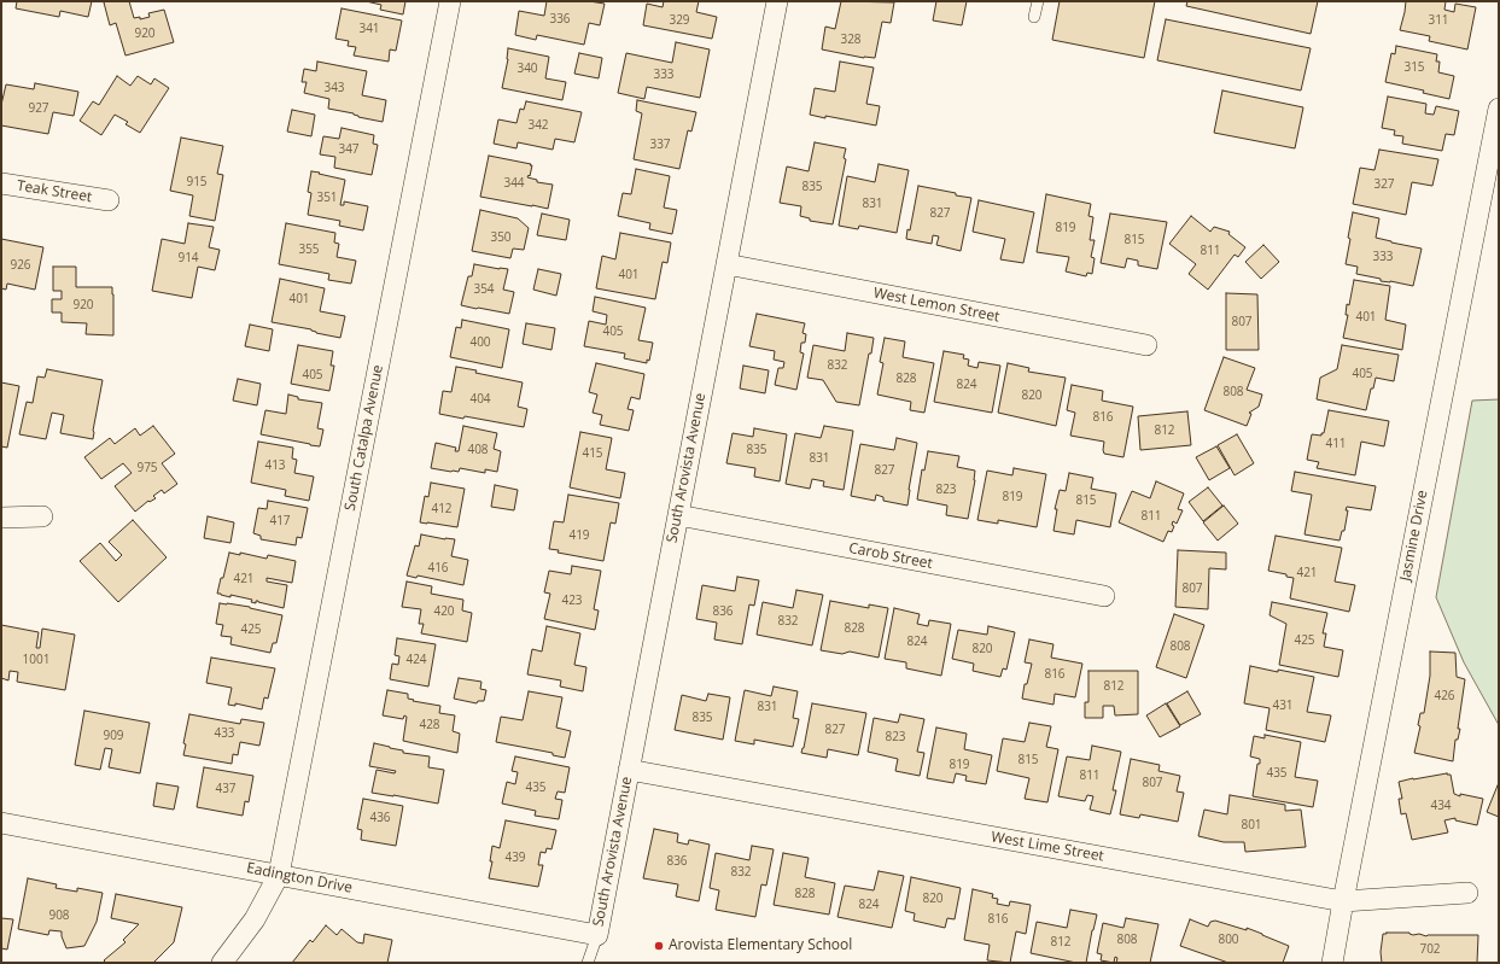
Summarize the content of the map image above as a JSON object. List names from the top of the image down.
{
  "streets": {
    "street": [
      "Teak Street",
      "West Lemon Street",
      "South Catalpa Avenue",
      "South Arovista Avenue",
      "Jasmine Drive",
      "Carob Street",
      "West Lime Street",
      "Eadington Drive"
    ]
  },
  "crossings": [
    ["West Lemon Street", "South Arovista Avenue"],
    ["South Catalpa Avenue", "Eadington Drive"],
    ["South Arovista Avenue", "Carob Street"],
    ["South Arovista Avenue", "West Lime Street"],
    ["South Arovista Avenue", "Eadington Drive"],
    ["Jasmine Drive", "West Lime Street"]
  ],
  "places": ["Arovista Elementary School"],
  "house_numbers": [
    "336",
    "329",
    "311",
    "341",
    "920",
    "328",
    "315",
    "340",
    "333",
    "343",
    "927",
    "342",
    "337",
    "347",
    "915",
    "344",
    "327",
    "835",
    "351",
    "831",
    "827",
    "819",
    "350",
    "815",
    "355",
    "811",
    "333",
    "914",
    "926",
    "401",
    "354",
    "401",
    "920",
    "401",
    "807",
    "405",
    "400",
    "832",
    "405",
    "405",
    "828",
    "824",
    "808",
    "820",
    "404",
    "816",
    "812",
    "411",
    "408",
    "835",
    "415",
    "831",
    "413",
    "975",
    "827",
    "823",
    "819",
    "815",
    "412",
    "811",
    "417",
    "419",
    "416",
    "421",
    "421",
    "807",
    "423",
    "420",
    "836",
    "832",
    "828",
    "425",
    "425",
    "824",
    "808",
    "820",
    "1001",
    "424",
    "816",
    "812",
    "426",
    "431",
    "831",
    "835",
    "428",
    "827",
    "433",
    "909",
    "823",
    "815",
    "819",
    "435",
    "811",
    "807",
    "435",
    "437",
    "434",
    "436",
    "801",
    "439",
    "836",
    "832",
    "828",
    "820",
    "824",
    "908",
    "816",
    "808",
    "800",
    "812",
    "702"
  ]
}
